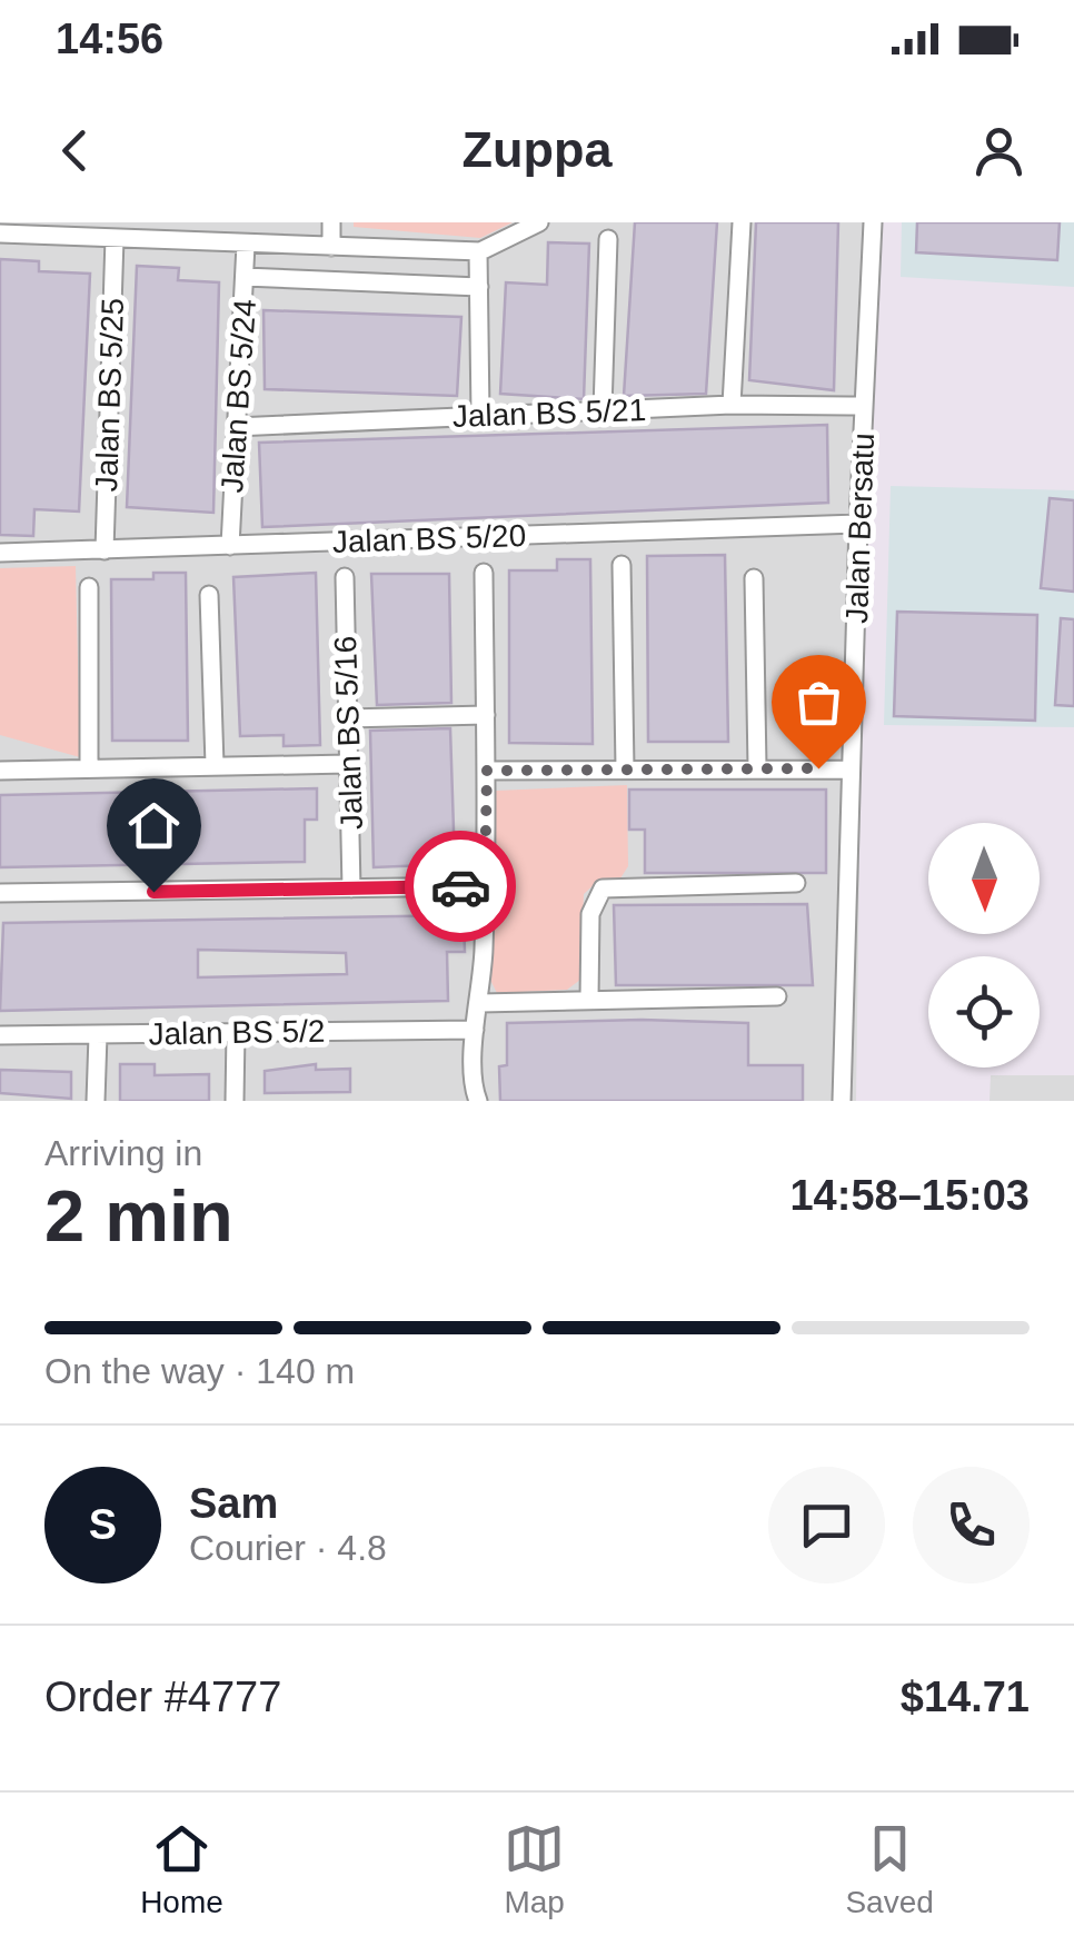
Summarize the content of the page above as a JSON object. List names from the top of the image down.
{
  "streets": {
    "street": [
      "Jalan BS 5/25",
      "Jalan BS 5/24",
      "Jalan BS 5/21",
      "Jalan Bersatu",
      "Jalan BS 5/20",
      "Jalan BS 5/16",
      "Jalan BS 5/2"
    ]
  },
  "crossings": [
    ["Jalan BS 5/25", "Jalan BS 5/20"],
    ["Jalan BS 5/24", "Jalan BS 5/21"],
    ["Jalan BS 5/24", "Jalan BS 5/20"],
    ["Jalan BS 5/21", "Jalan Bersatu"],
    ["Jalan Bersatu", "Jalan BS 5/20"]
  ],
  "north": "bottom",
  "page": {
    "status": "14:56",
    "header": "Zuppa",
    "heading": ["2 min", "Arriving in", "14:58–15:03"],
    "panel": [
      "Sam",
      "Courier · 4.8",
      "Order #4777",
      "$14.71"
    ],
    "bar": "On the way · 140 m",
    "round": "S",
    "tabs": ["Home", "Map", "Saved"]
  }
}
